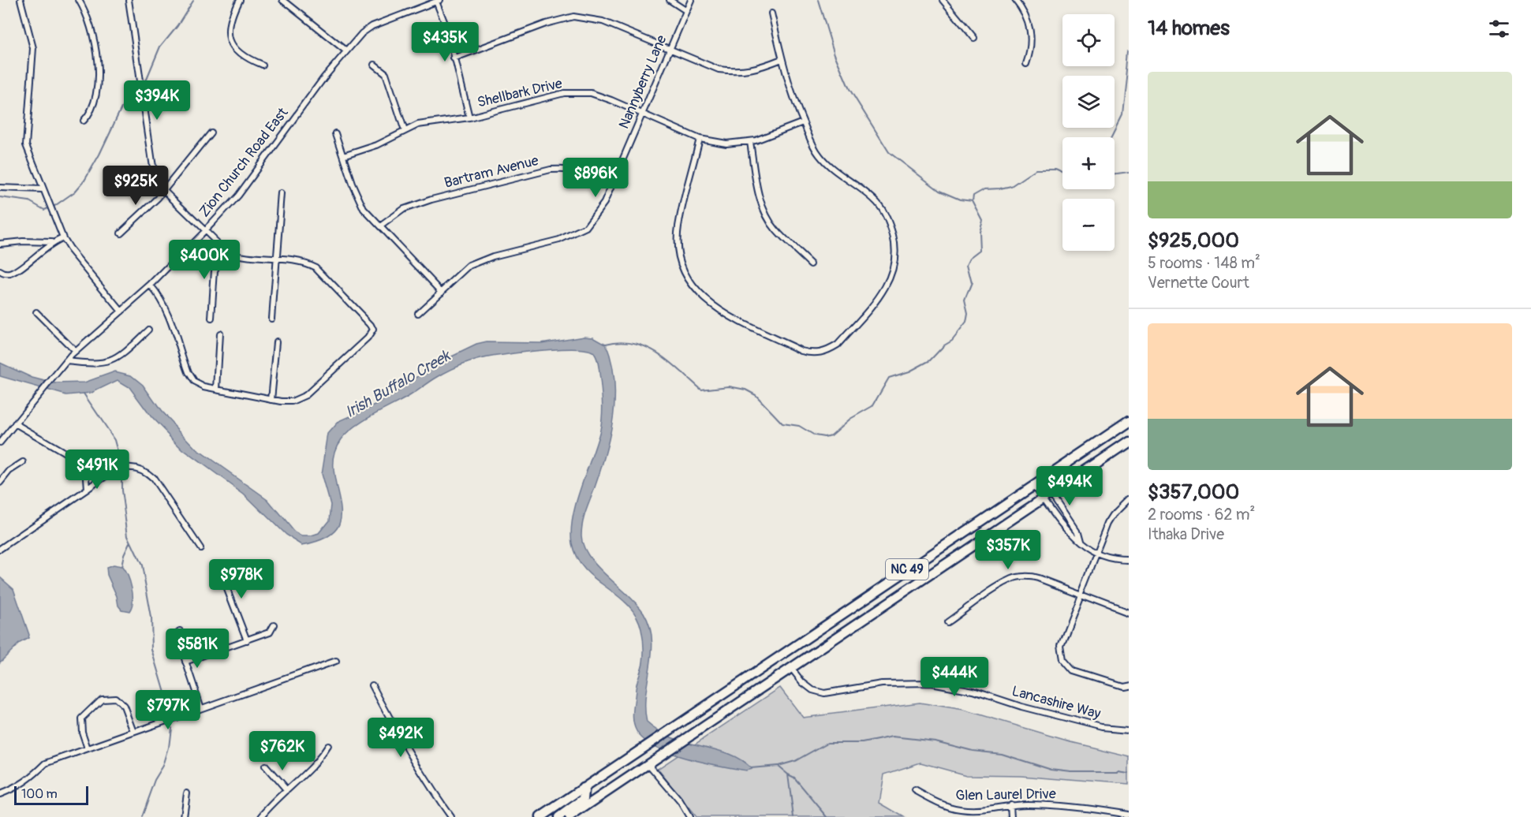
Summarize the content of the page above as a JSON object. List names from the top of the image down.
{
  "streets": {
    "highway": ["NC 49"],
    "street": [
      "Nannyberry Lane",
      "Shellbark Drive",
      "Zion Church Road East",
      "Bartram Avenue",
      "Lancashire Way",
      "Glen Laurel Drive"
    ]
  },
  "crossings": [
    ["Nannyberry Lane", "Shellbark Drive"],
    ["Nannyberry Lane", "Bartram Avenue"],
    ["NC 49", "Lancashire Way"]
  ],
  "water": ["Irish Buffalo Creek"],
  "scale_bar": "100 m",
  "page": {
    "heading": "14 homes",
    "map_buttons": ["+", "−"],
    "price": [
      "$435K",
      "$394K",
      "$896K",
      "$925K",
      "$400K",
      "$491K",
      "$494K",
      "$357K",
      "$978K",
      "$581K",
      "$444K",
      "$797K",
      "$492K",
      "$762K"
    ],
    "list": [
      {
        "name": "$925,000",
        "note": "5 rooms · 148 m² · Vernette Court"
      },
      {
        "name": "$357,000",
        "note": "2 rooms · 62 m² · Ithaka Drive"
      }
    ],
    "scale": "100 m"
  }
}
